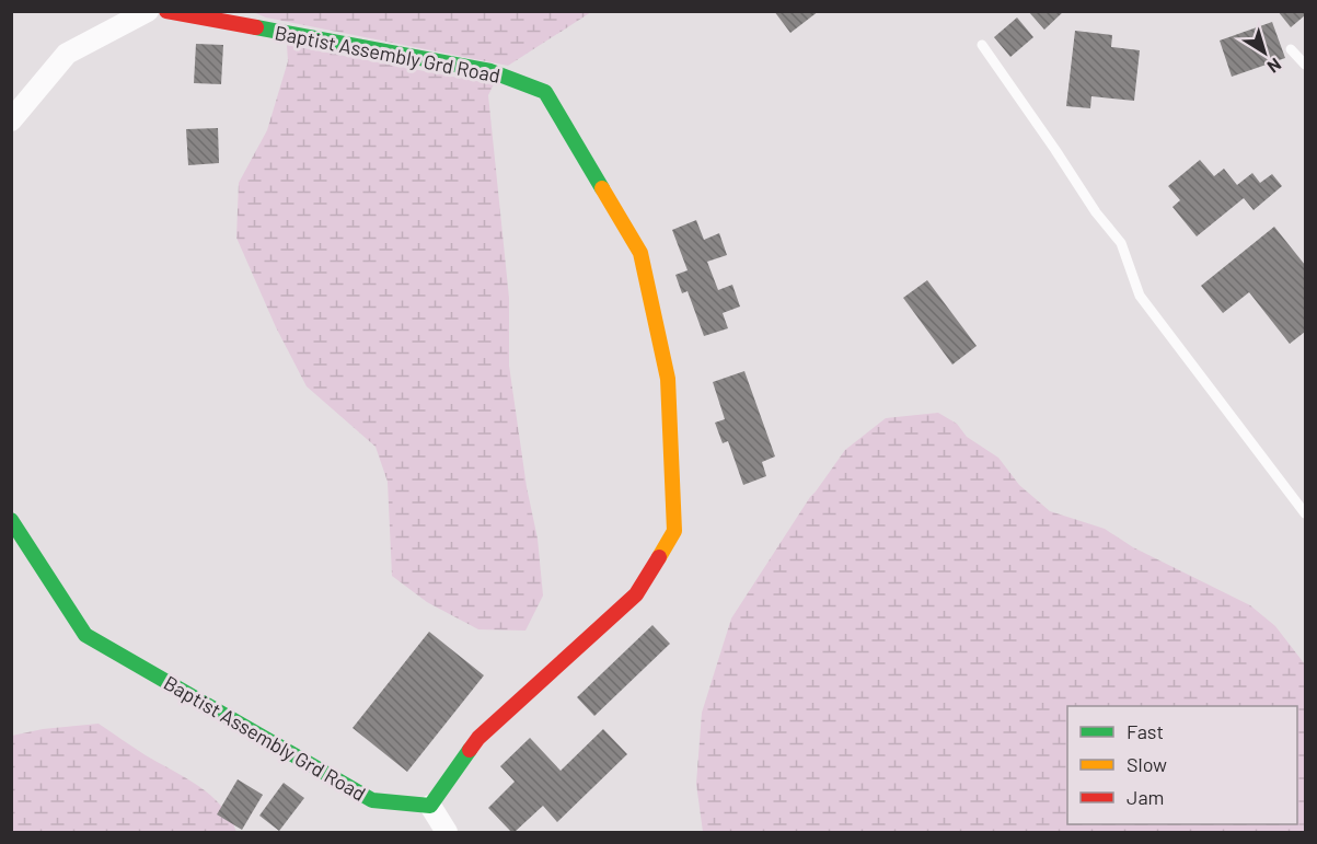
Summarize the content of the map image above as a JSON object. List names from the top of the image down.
{
  "streets": {
    "street": ["Baptist Assembly Grd Road"]
  },
  "legend": ["Fast", "Slow", "Jam"],
  "north": "bottom right"
}
